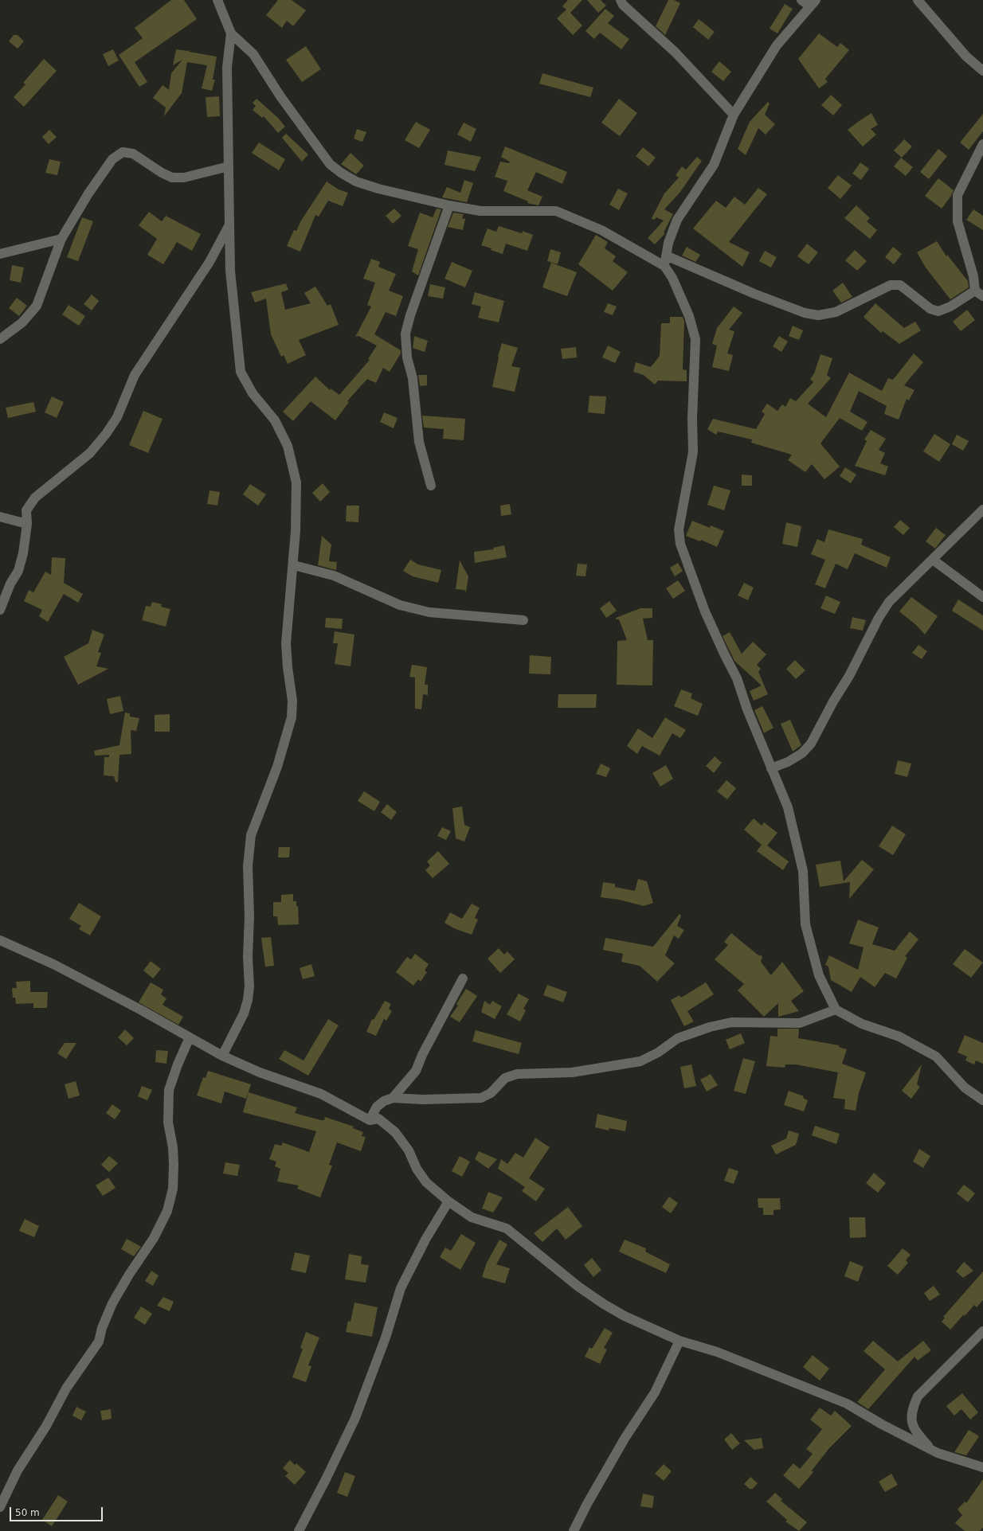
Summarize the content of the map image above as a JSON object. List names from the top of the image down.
{
  "scale_bar": "50 m"
}
